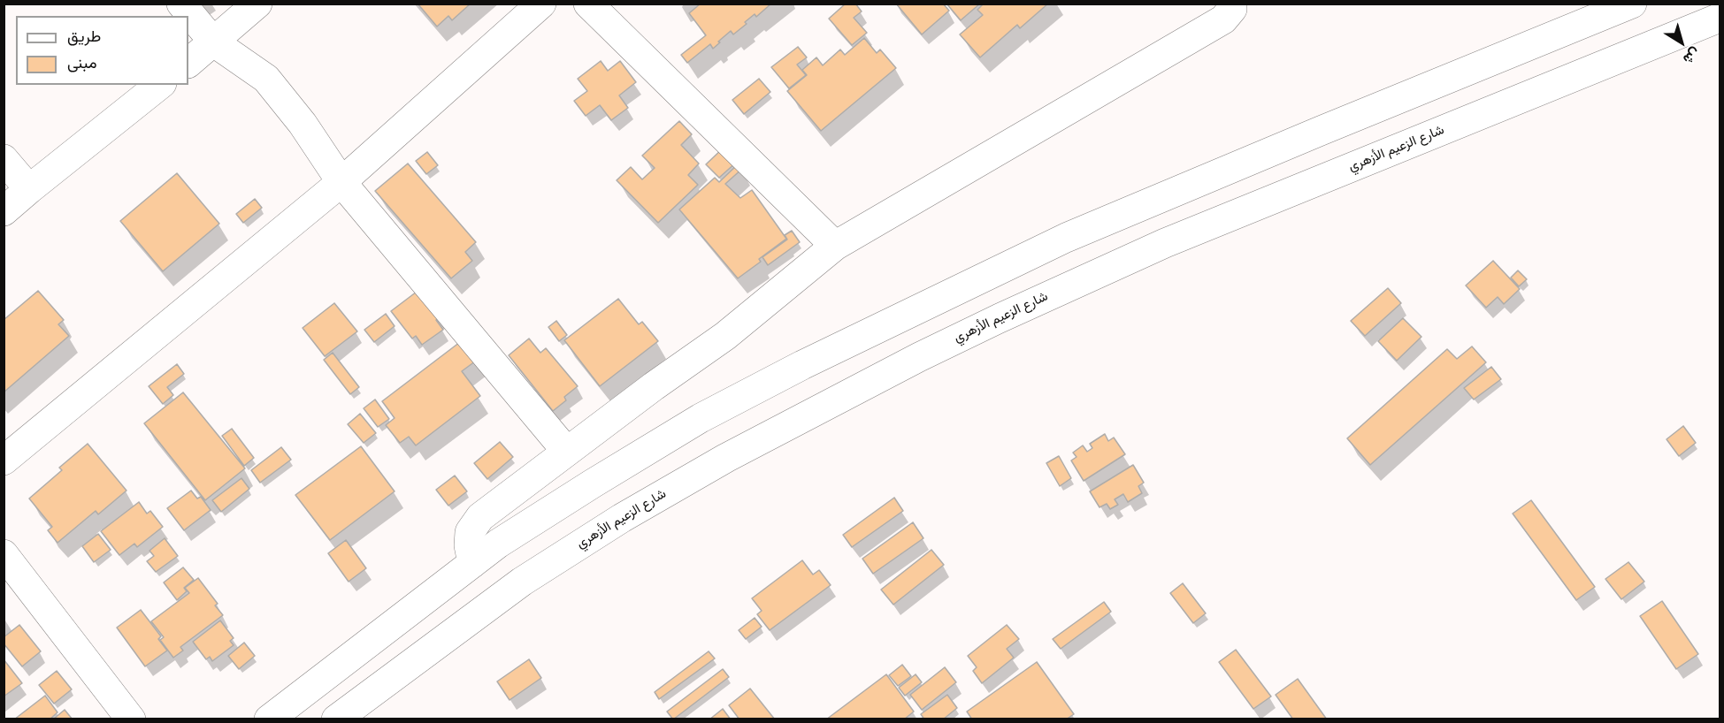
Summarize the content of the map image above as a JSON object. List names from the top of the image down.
{
  "streets": {
    "street": ["شارع الزعيم الأزهري"]
  },
  "legend": ["طريق", "مبنى"],
  "north": "bottom right"
}
